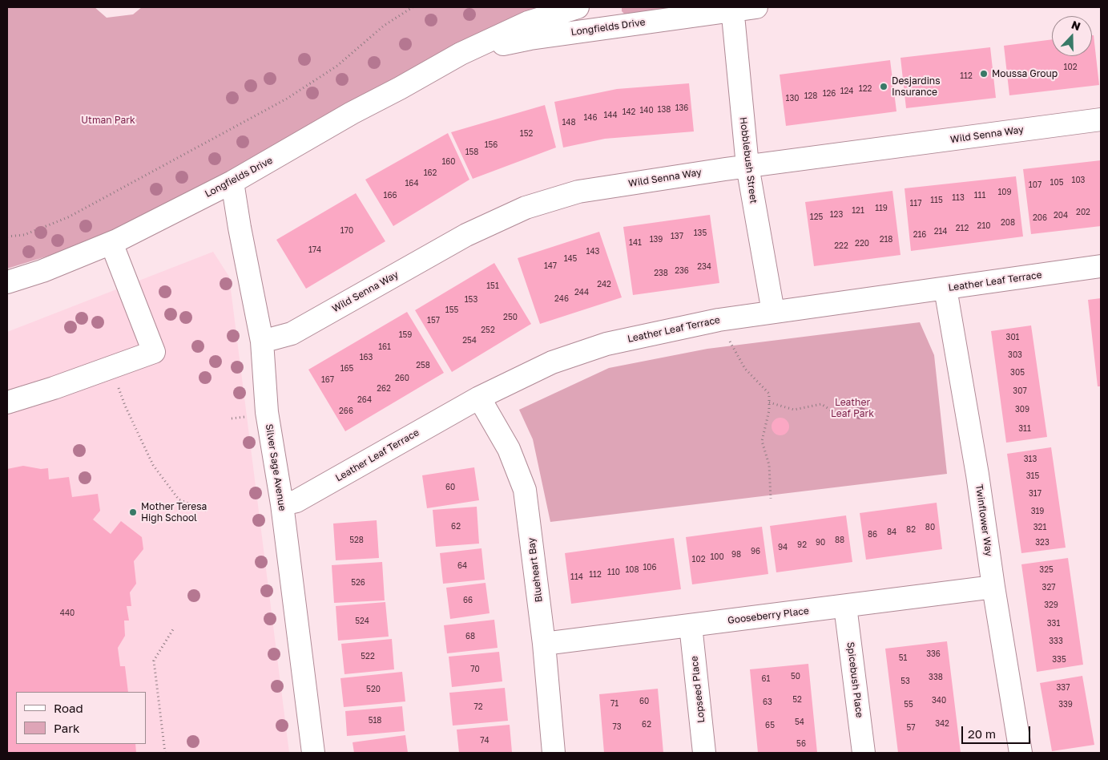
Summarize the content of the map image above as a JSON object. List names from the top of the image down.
{
  "streets": {
    "street": [
      "Longfields Drive",
      "Wild Senna Way",
      "Hobblebush Street",
      "Leather Leaf Terrace",
      "Silver Sage Avenue",
      "Twinflower Way",
      "Blueheart Bay",
      "Gooseberry Place",
      "Spicebush Place",
      "Lopseed Place"
    ]
  },
  "crossings": [
    ["Longfields Drive", "Hobblebush Street"],
    ["Longfields Drive", "Silver Sage Avenue"],
    ["Wild Senna Way", "Hobblebush Street"],
    ["Wild Senna Way", "Silver Sage Avenue"],
    ["Hobblebush Street", "Leather Leaf Terrace"],
    ["Leather Leaf Terrace", "Silver Sage Avenue"],
    ["Leather Leaf Terrace", "Twinflower Way"],
    ["Leather Leaf Terrace", "Blueheart Bay"],
    ["Twinflower Way", "Gooseberry Place"],
    ["Blueheart Bay", "Gooseberry Place"],
    ["Gooseberry Place", "Spicebush Place"],
    ["Gooseberry Place", "Lopseed Place"]
  ],
  "parks": ["Utman Park", "Leather Leaf Park"],
  "places": ["Moussa Group", "Desjardins Insurance", "Mother Teresa High School"],
  "house_numbers": [
    "102",
    "112",
    "122",
    "124",
    "126",
    "128",
    "130",
    "136",
    "138",
    "140",
    "142",
    "144",
    "146",
    "148",
    "152",
    "156",
    "158",
    "160",
    "162",
    "103",
    "105",
    "164",
    "107",
    "109",
    "166",
    "111",
    "113",
    "115",
    "117",
    "119",
    "121",
    "202",
    "123",
    "204",
    "125",
    "206",
    "208",
    "210",
    "212",
    "170",
    "214",
    "135",
    "216",
    "137",
    "139",
    "218",
    "141",
    "220",
    "222",
    "174",
    "143",
    "145",
    "147",
    "234",
    "236",
    "238",
    "242",
    "151",
    "244",
    "246",
    "153",
    "155",
    "250",
    "157",
    "252",
    "159",
    "301",
    "254",
    "161",
    "303",
    "163",
    "258",
    "165",
    "305",
    "260",
    "167",
    "262",
    "307",
    "264",
    "309",
    "266",
    "311",
    "313",
    "315",
    "60",
    "317",
    "319",
    "62",
    "80",
    "321",
    "82",
    "84",
    "86",
    "528",
    "88",
    "90",
    "323",
    "92",
    "94",
    "96",
    "98",
    "100",
    "102",
    "64",
    "106",
    "108",
    "325",
    "110",
    "112",
    "114",
    "526",
    "327",
    "66",
    "329",
    "440",
    "524",
    "331",
    "68",
    "333",
    "336",
    "522",
    "51",
    "335",
    "70",
    "50",
    "338",
    "61",
    "53",
    "337",
    "520",
    "52",
    "340",
    "60",
    "63",
    "71",
    "55",
    "339",
    "72",
    "518",
    "54",
    "342",
    "62",
    "65",
    "73",
    "57",
    "74",
    "56"
  ],
  "legend": ["Road", "Park"],
  "scale_bar": "20 m",
  "north": "top"
}
